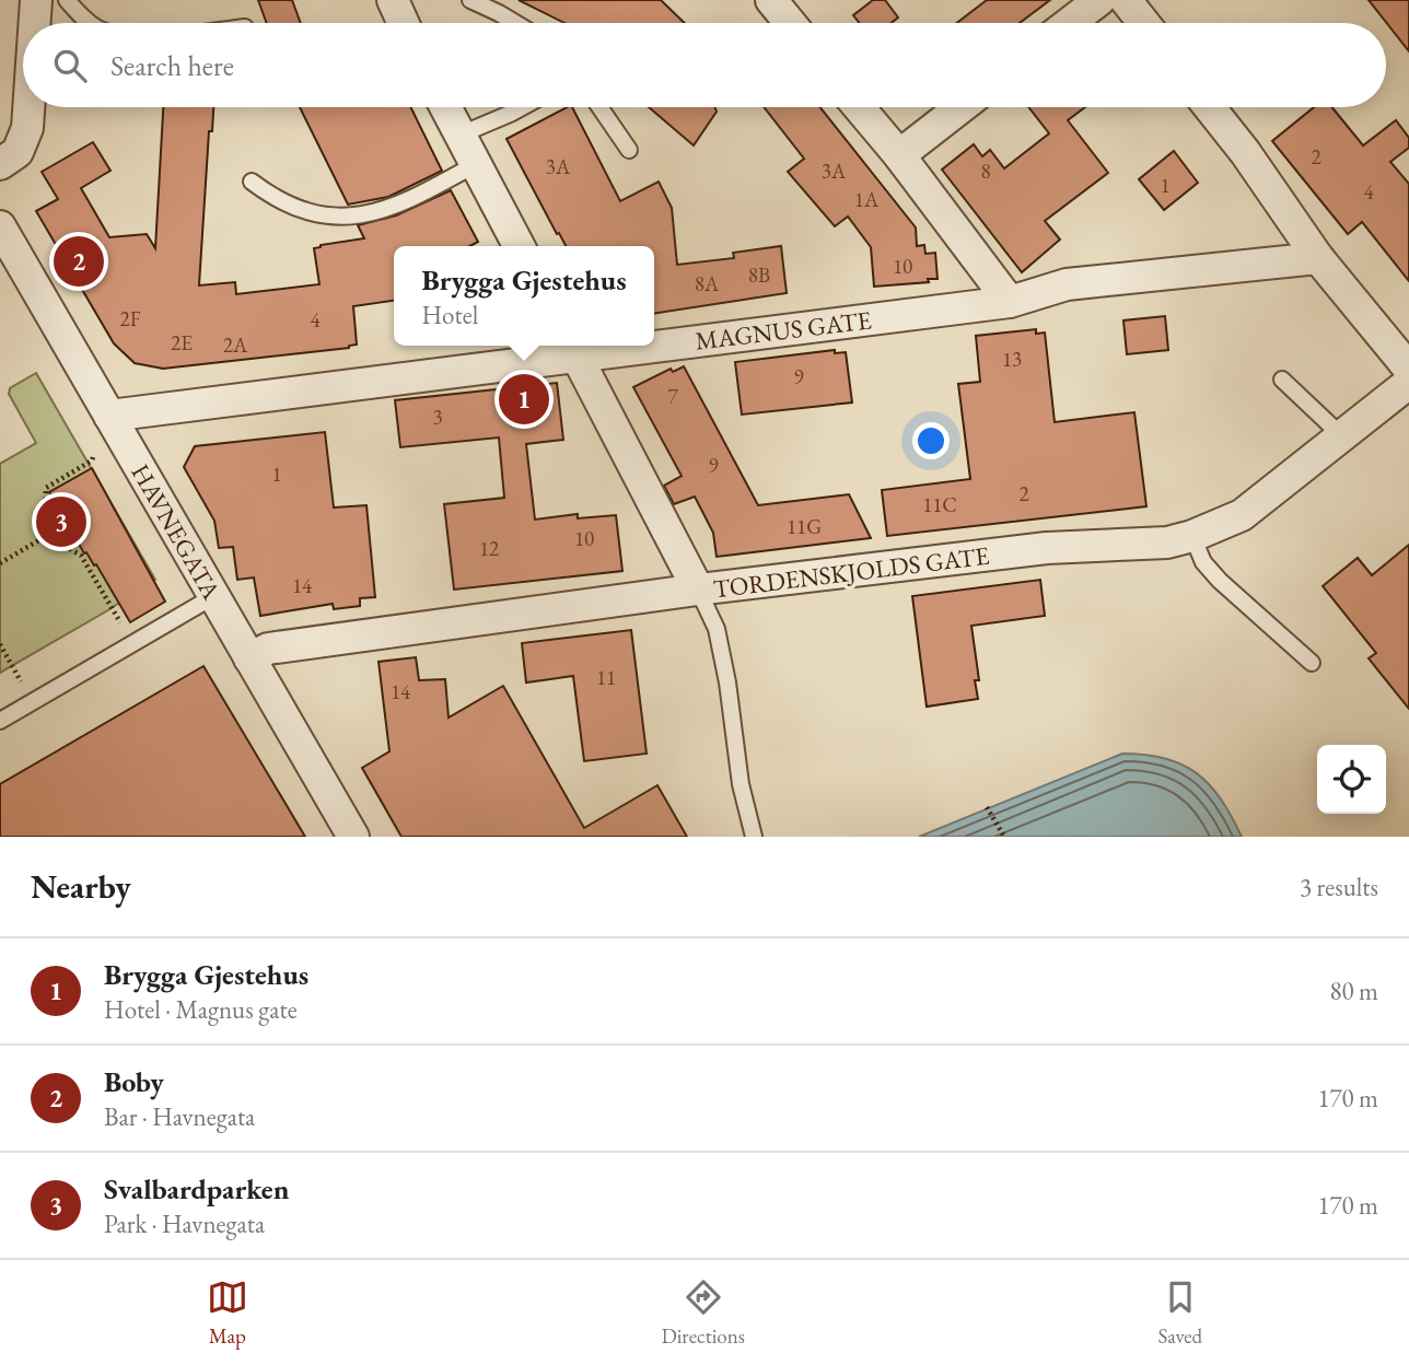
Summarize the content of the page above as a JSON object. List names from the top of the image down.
{
  "streets": {
    "street": ["MAGNUS GATE", "HAVNEGATA", "TORDENSKJOLDS GATE"]
  },
  "crossings": [
    ["MAGNUS GATE", "HAVNEGATA"],
    ["HAVNEGATA", "TORDENSKJOLDS GATE"]
  ],
  "house_numbers": [
    "2",
    "3A",
    "3A",
    "8",
    "1",
    "4",
    "1A",
    "10",
    "8B",
    "8A",
    "2F",
    "4",
    "2E",
    "2A",
    "13",
    "9",
    "7",
    "3",
    "9",
    "1",
    "2",
    "11C",
    "11G",
    "10",
    "12",
    "14",
    "11",
    "14"
  ],
  "page": {
    "search": "Search here",
    "pins": ["2", "1", "3"],
    "popup": ["Brygga Gjestehus", "Hotel"],
    "heading": ["Nearby", "3 results"],
    "list": [
      {
        "mark": "1",
        "name": "Brygga Gjestehus",
        "note": "Hotel · Magnus gate",
        "value": "80 m"
      },
      {
        "mark": "2",
        "name": "Boby",
        "note": "Bar · Havnegata",
        "value": "170 m"
      },
      {
        "mark": "3",
        "name": "Svalbardparken",
        "note": "Park · Havnegata",
        "value": "170 m"
      }
    ],
    "nav": ["Map", "Directions", "Saved"]
  }
}
